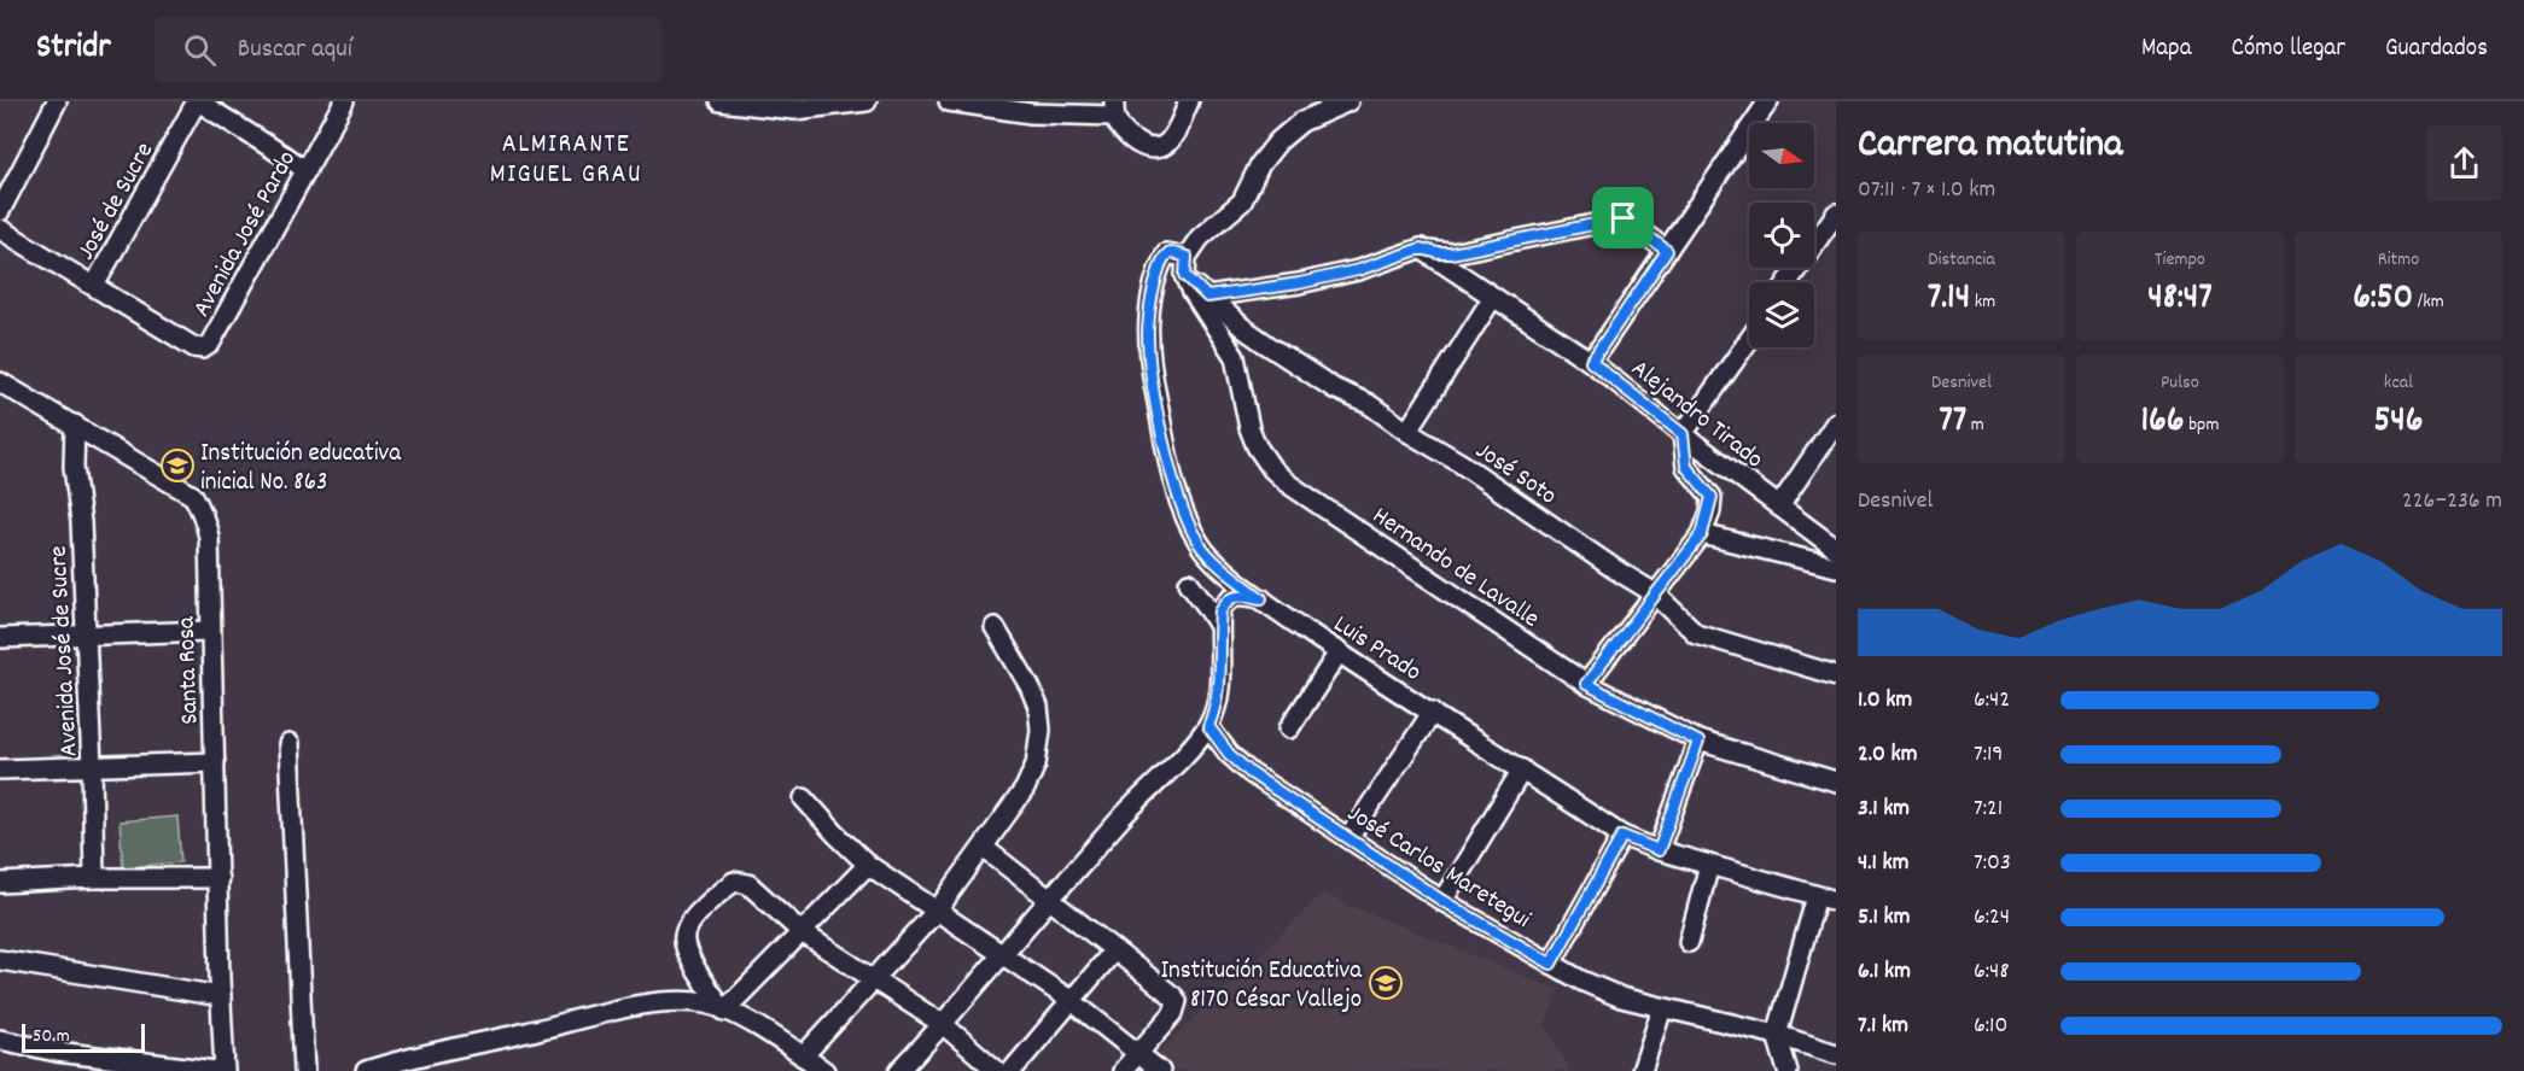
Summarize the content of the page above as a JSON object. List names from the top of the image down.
{
  "streets": {
    "street": [
      "José de Sucre",
      "Avenida José Pardo",
      "Alejandro Tirado",
      "José Soto",
      "Hernando de Lavalle",
      "Luis Prado",
      "Avenida José de Sucre",
      "Santa Rosa",
      "José Carlos Maretegui"
    ]
  },
  "crossings": [
    ["José de Sucre", "Avenida José Pardo"],
    ["José Soto", "Hernando de Lavalle"],
    ["José Soto", "Luis Prado"],
    ["Hernando de Lavalle", "Luis Prado"],
    ["Avenida José de Sucre", "Santa Rosa"]
  ],
  "districts": ["ALMIRANTE MIGUEL GRAU"],
  "places": {
    "school or university": ["Institución educativa inicial No. 863", "Institución Educativa 8170 César Vallejo"]
  },
  "scale_bar": "50 m",
  "north": "right",
  "page": {
    "header": "Stridr",
    "search": "Buscar aquí",
    "nav": ["Mapa", "Cómo llegar", "Guardados"],
    "heading": ["Carrera matutina", "07:11 · 7 × 1.0 km"],
    "stats": [
      ["Distancia", "7.14 km"],
      ["Tiempo", "48:47"],
      ["Ritmo", "6:50 /km"],
      ["Desnivel", "77 m"],
      ["Pulso", "166 bpm"],
      ["kcal", "546"]
    ],
    "chart": ["Desnivel", "226–236 m"],
    "list": [
      {
        "name": "1.0 km",
        "note": "6:42"
      },
      {
        "name": "2.0 km",
        "note": "7:19"
      },
      {
        "name": "3.1 km",
        "note": "7:21"
      },
      {
        "name": "4.1 km",
        "note": "7:03"
      },
      {
        "name": "5.1 km",
        "note": "6:24"
      },
      {
        "name": "6.1 km",
        "note": "6:48"
      },
      {
        "name": "7.1 km",
        "note": "6:10"
      }
    ],
    "scale": "50 m"
  }
}
